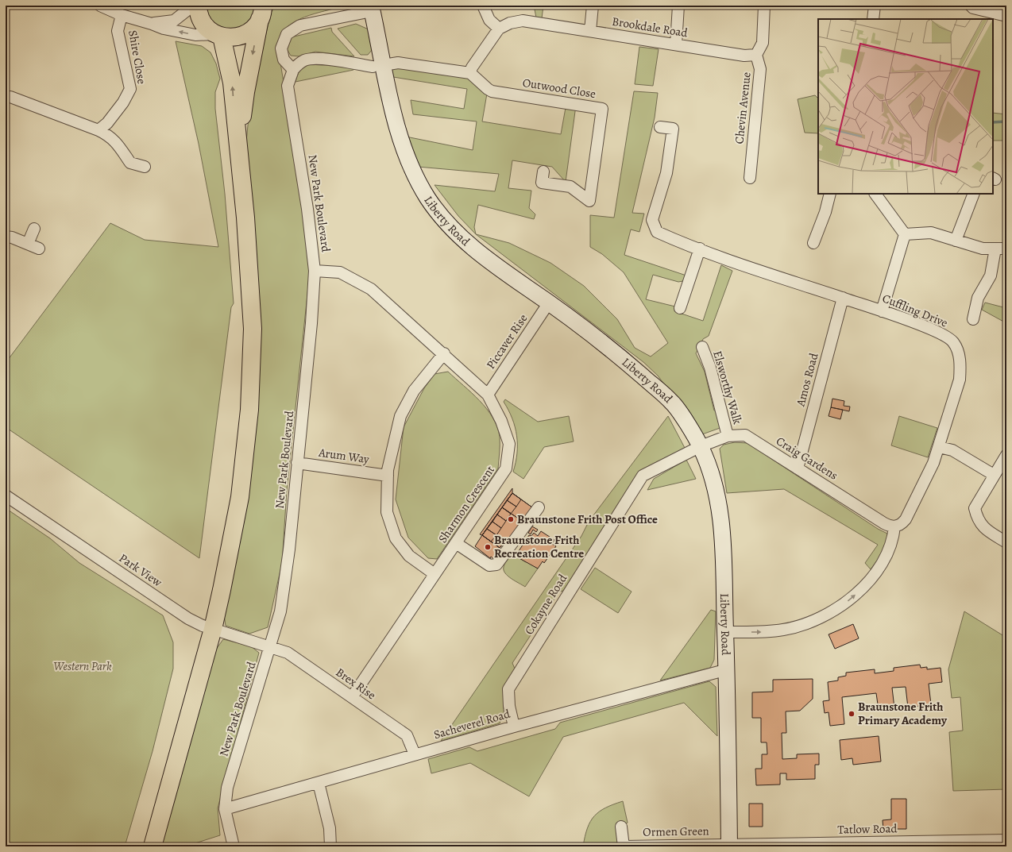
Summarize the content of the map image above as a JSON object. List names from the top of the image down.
{
  "streets": {
    "street": [
      "Brookdale Road",
      "Shire Close",
      "Outwood Close",
      "Chevin Avenue",
      "New Park Boulevard",
      "Liberty Road",
      "Cuffling Drive",
      "Piccaver Rise",
      "Amos Road",
      "Elsworthy Walk",
      "Arum Way",
      "Craig Gardens",
      "Sharmon Crescent",
      "Park View",
      "Cokayne Road",
      "Brex Rise",
      "Sacheverel Road",
      "Tatlow Road",
      "Ormen Green"
    ]
  },
  "crossings": [
    ["Brookdale Road", "Chevin Avenue"],
    ["New Park Boulevard", "Arum Way"],
    ["New Park Boulevard", "Sharmon Crescent"],
    ["New Park Boulevard", "Park View"],
    ["New Park Boulevard", "Brex Rise"],
    ["New Park Boulevard", "Sacheverel Road"],
    ["Liberty Road", "Piccaver Rise"],
    ["Liberty Road", "Craig Gardens"],
    ["Liberty Road", "Cokayne Road"],
    ["Liberty Road", "Sacheverel Road"],
    ["Liberty Road", "Tatlow Road"],
    ["Liberty Road", "Ormen Green"],
    ["Cuffling Drive", "Amos Road"],
    ["Cuffling Drive", "Craig Gardens"],
    ["Piccaver Rise", "Sharmon Crescent"],
    ["Amos Road", "Craig Gardens"],
    ["Elsworthy Walk", "Craig Gardens"],
    ["Craig Gardens", "Cokayne Road"],
    ["Sharmon Crescent", "Brex Rise"],
    ["Park View", "Brex Rise"],
    ["Cokayne Road", "Sacheverel Road"],
    ["Brex Rise", "Sacheverel Road"],
    ["Tatlow Road", "Ormen Green"]
  ],
  "parks": ["Western Park"],
  "places": ["Braunstone Frith Post Office", "Braunstone Frith Recreation Centre", "Braunstone Frith Primary Academy"]
}
